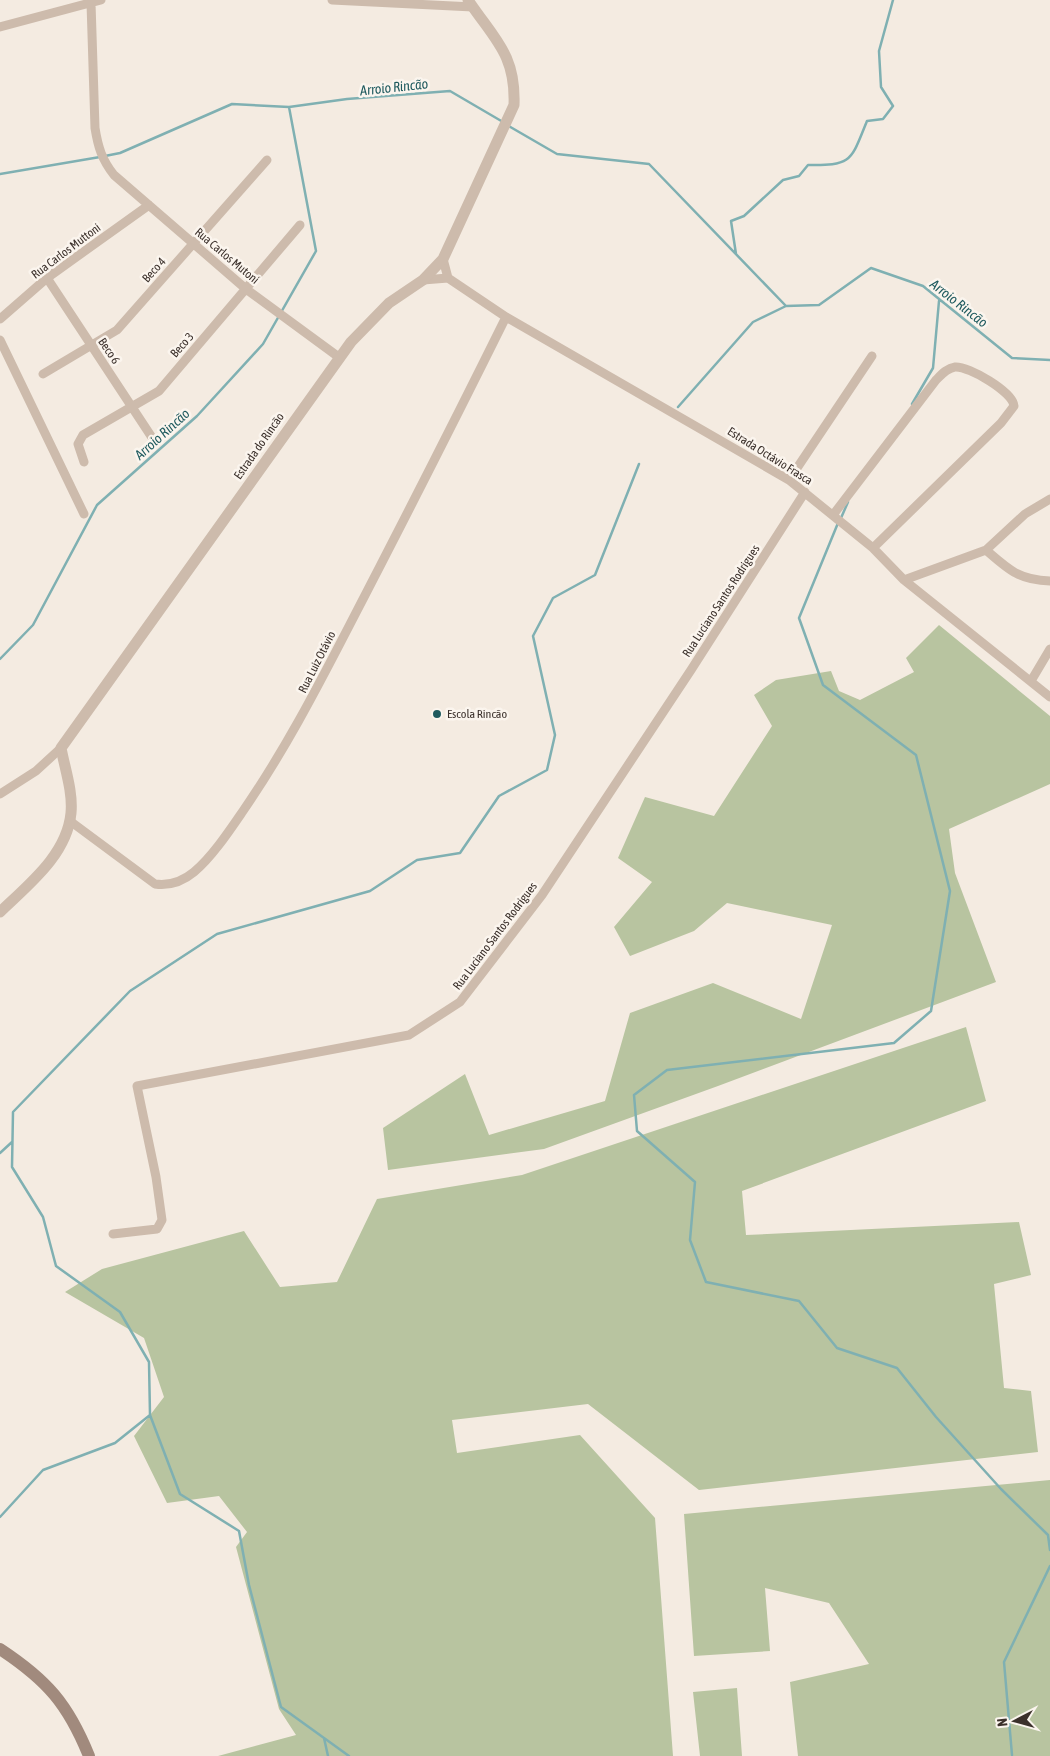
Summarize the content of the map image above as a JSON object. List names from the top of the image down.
{
  "streets": {
    "street": [
      "Rua Carlos Muttoni",
      "Rua Carlos Mutoni",
      "Beco 4",
      "Beco 3",
      "Beco 6",
      "Estrada do Rincão",
      "Estrada Octávio Frasca",
      "Rua Luciano Santos Rodrigues",
      "Rua Luiz Otávio"
    ]
  },
  "crossings": [
    ["Rua Carlos Muttoni", "Rua Carlos Mutoni"],
    ["Rua Carlos Muttoni", "Beco 6"],
    ["Rua Carlos Mutoni", "Beco 4"],
    ["Rua Carlos Mutoni", "Beco 3"],
    ["Rua Carlos Mutoni", "Estrada do Rincão"],
    ["Beco 4", "Beco 6"],
    ["Beco 3", "Beco 6"],
    ["Estrada Octávio Frasca", "Rua Luciano Santos Rodrigues"],
    ["Estrada Octávio Frasca", "Rua Luiz Otávio"]
  ],
  "water": ["Arroio Rincão"],
  "places": ["Escola Rincão"],
  "north": "left"
}
